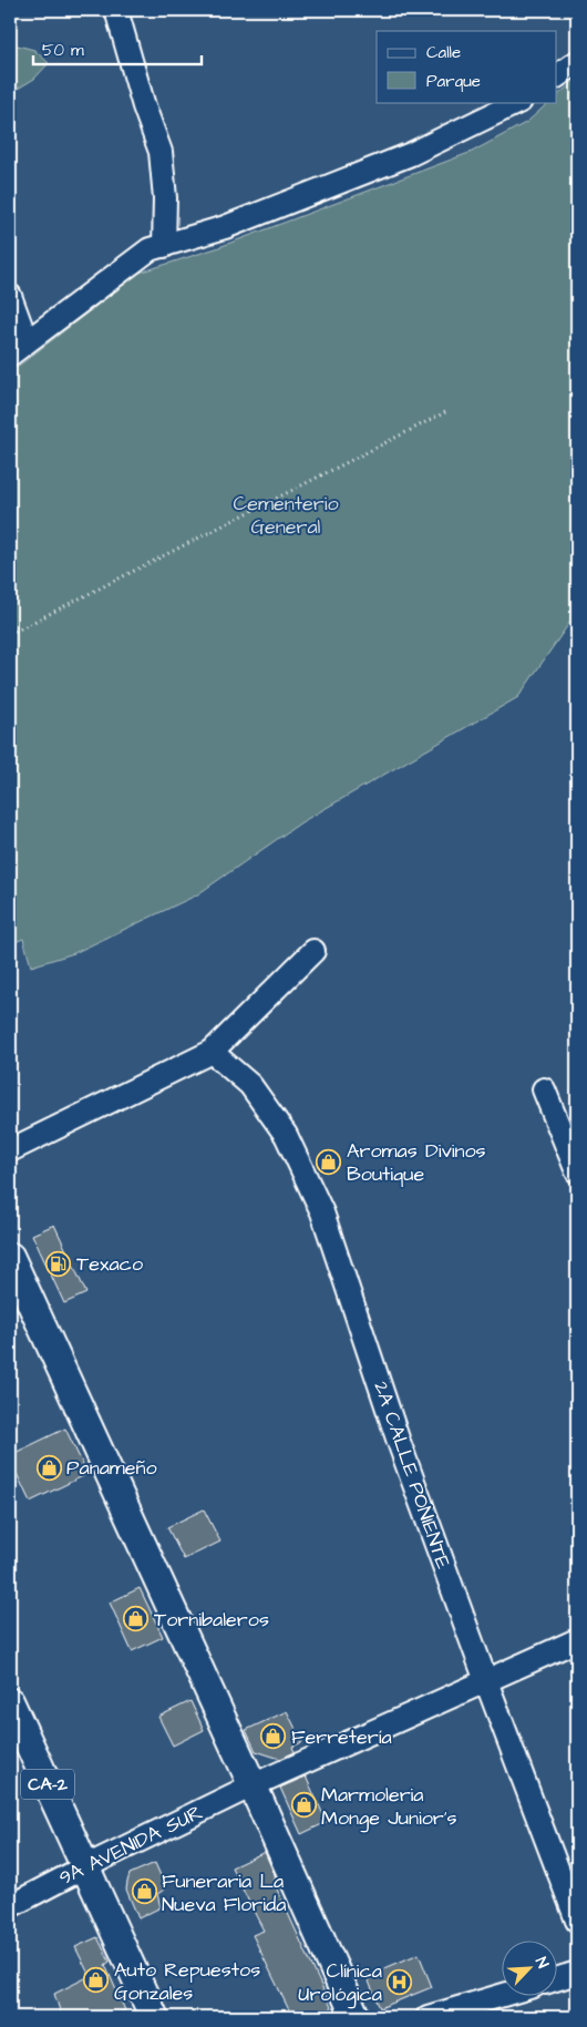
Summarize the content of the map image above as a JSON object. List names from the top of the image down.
{
  "streets": {
    "main road": ["CA-2"],
    "street": ["2A CALLE PONIENTE", "9A AVENIDA SUR"]
  },
  "crossings": [
    ["2A CALLE PONIENTE", "9A AVENIDA SUR"],
    ["CA-2", "9A AVENIDA SUR"]
  ],
  "parks": ["Cementerio General"],
  "places": {
    "shop": [
      "Aromas Divinos Boutique",
      "Panameño",
      "Tornibaleros",
      "Ferretería",
      "Marmoleria Monge Junior's",
      "Funeraria La Nueva Florida",
      "Auto Repuestos Gonzales"
    ],
    "fuel station": ["Texaco"],
    "hospital": ["Clínica Urológica"]
  },
  "legend": ["Calle", "Parque"],
  "scale_bar": "50 m",
  "north": "top right"
}
